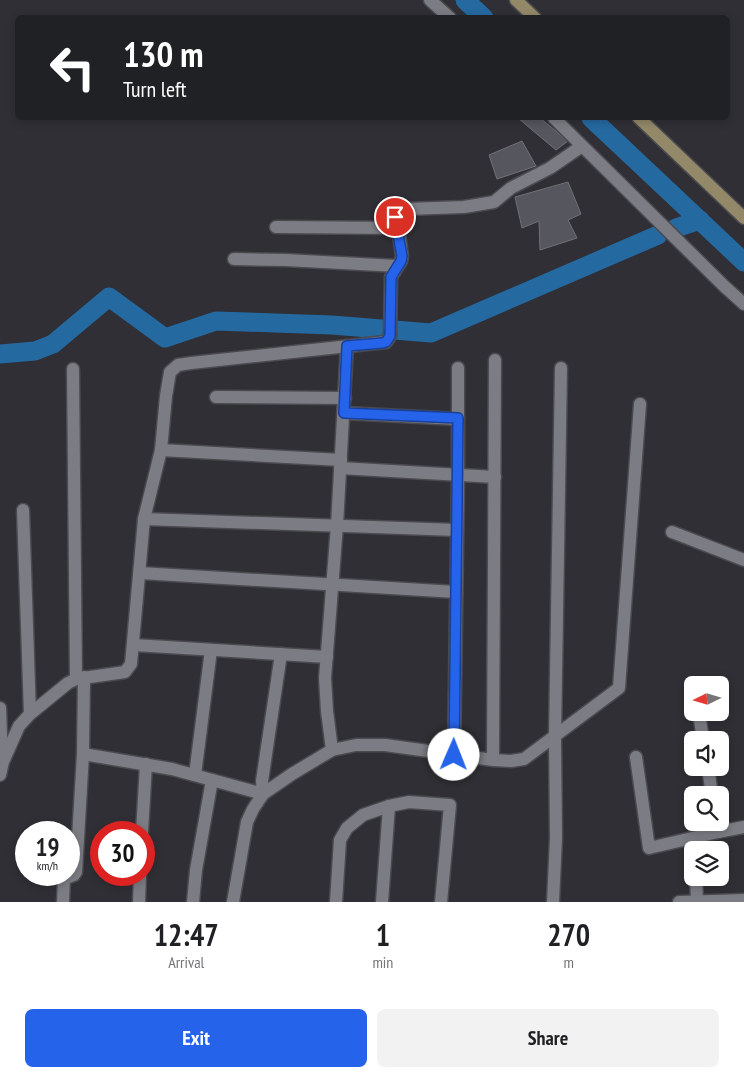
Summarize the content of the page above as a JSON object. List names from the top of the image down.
{
  "north": "left",
  "page": {
    "turn": ["130 m", "Turn left"],
    "speed": "19 km/h",
    "limit": "30",
    "eta": [
      "12:47",
      "Arrival",
      "1",
      "min",
      "270",
      "m"
    ],
    "buttons": ["Exit", "Share"]
  }
}
